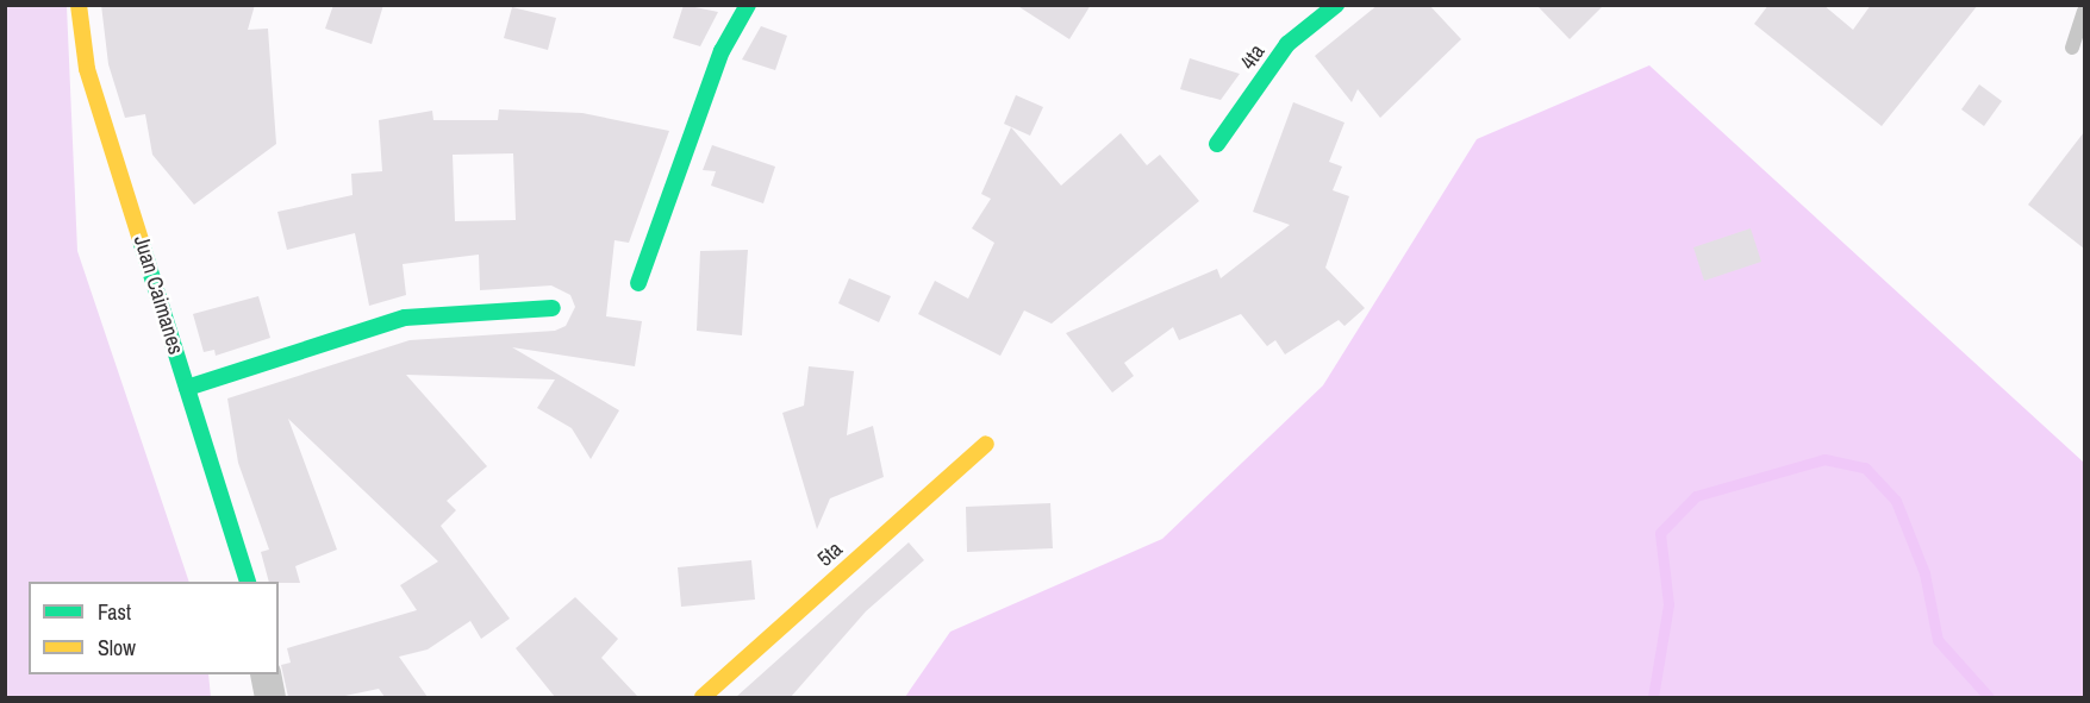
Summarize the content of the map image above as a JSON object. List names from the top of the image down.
{
  "streets": {
    "street": ["4ta", "Juan Caimanes", "5ta"]
  },
  "legend": ["Fast", "Slow"]
}
